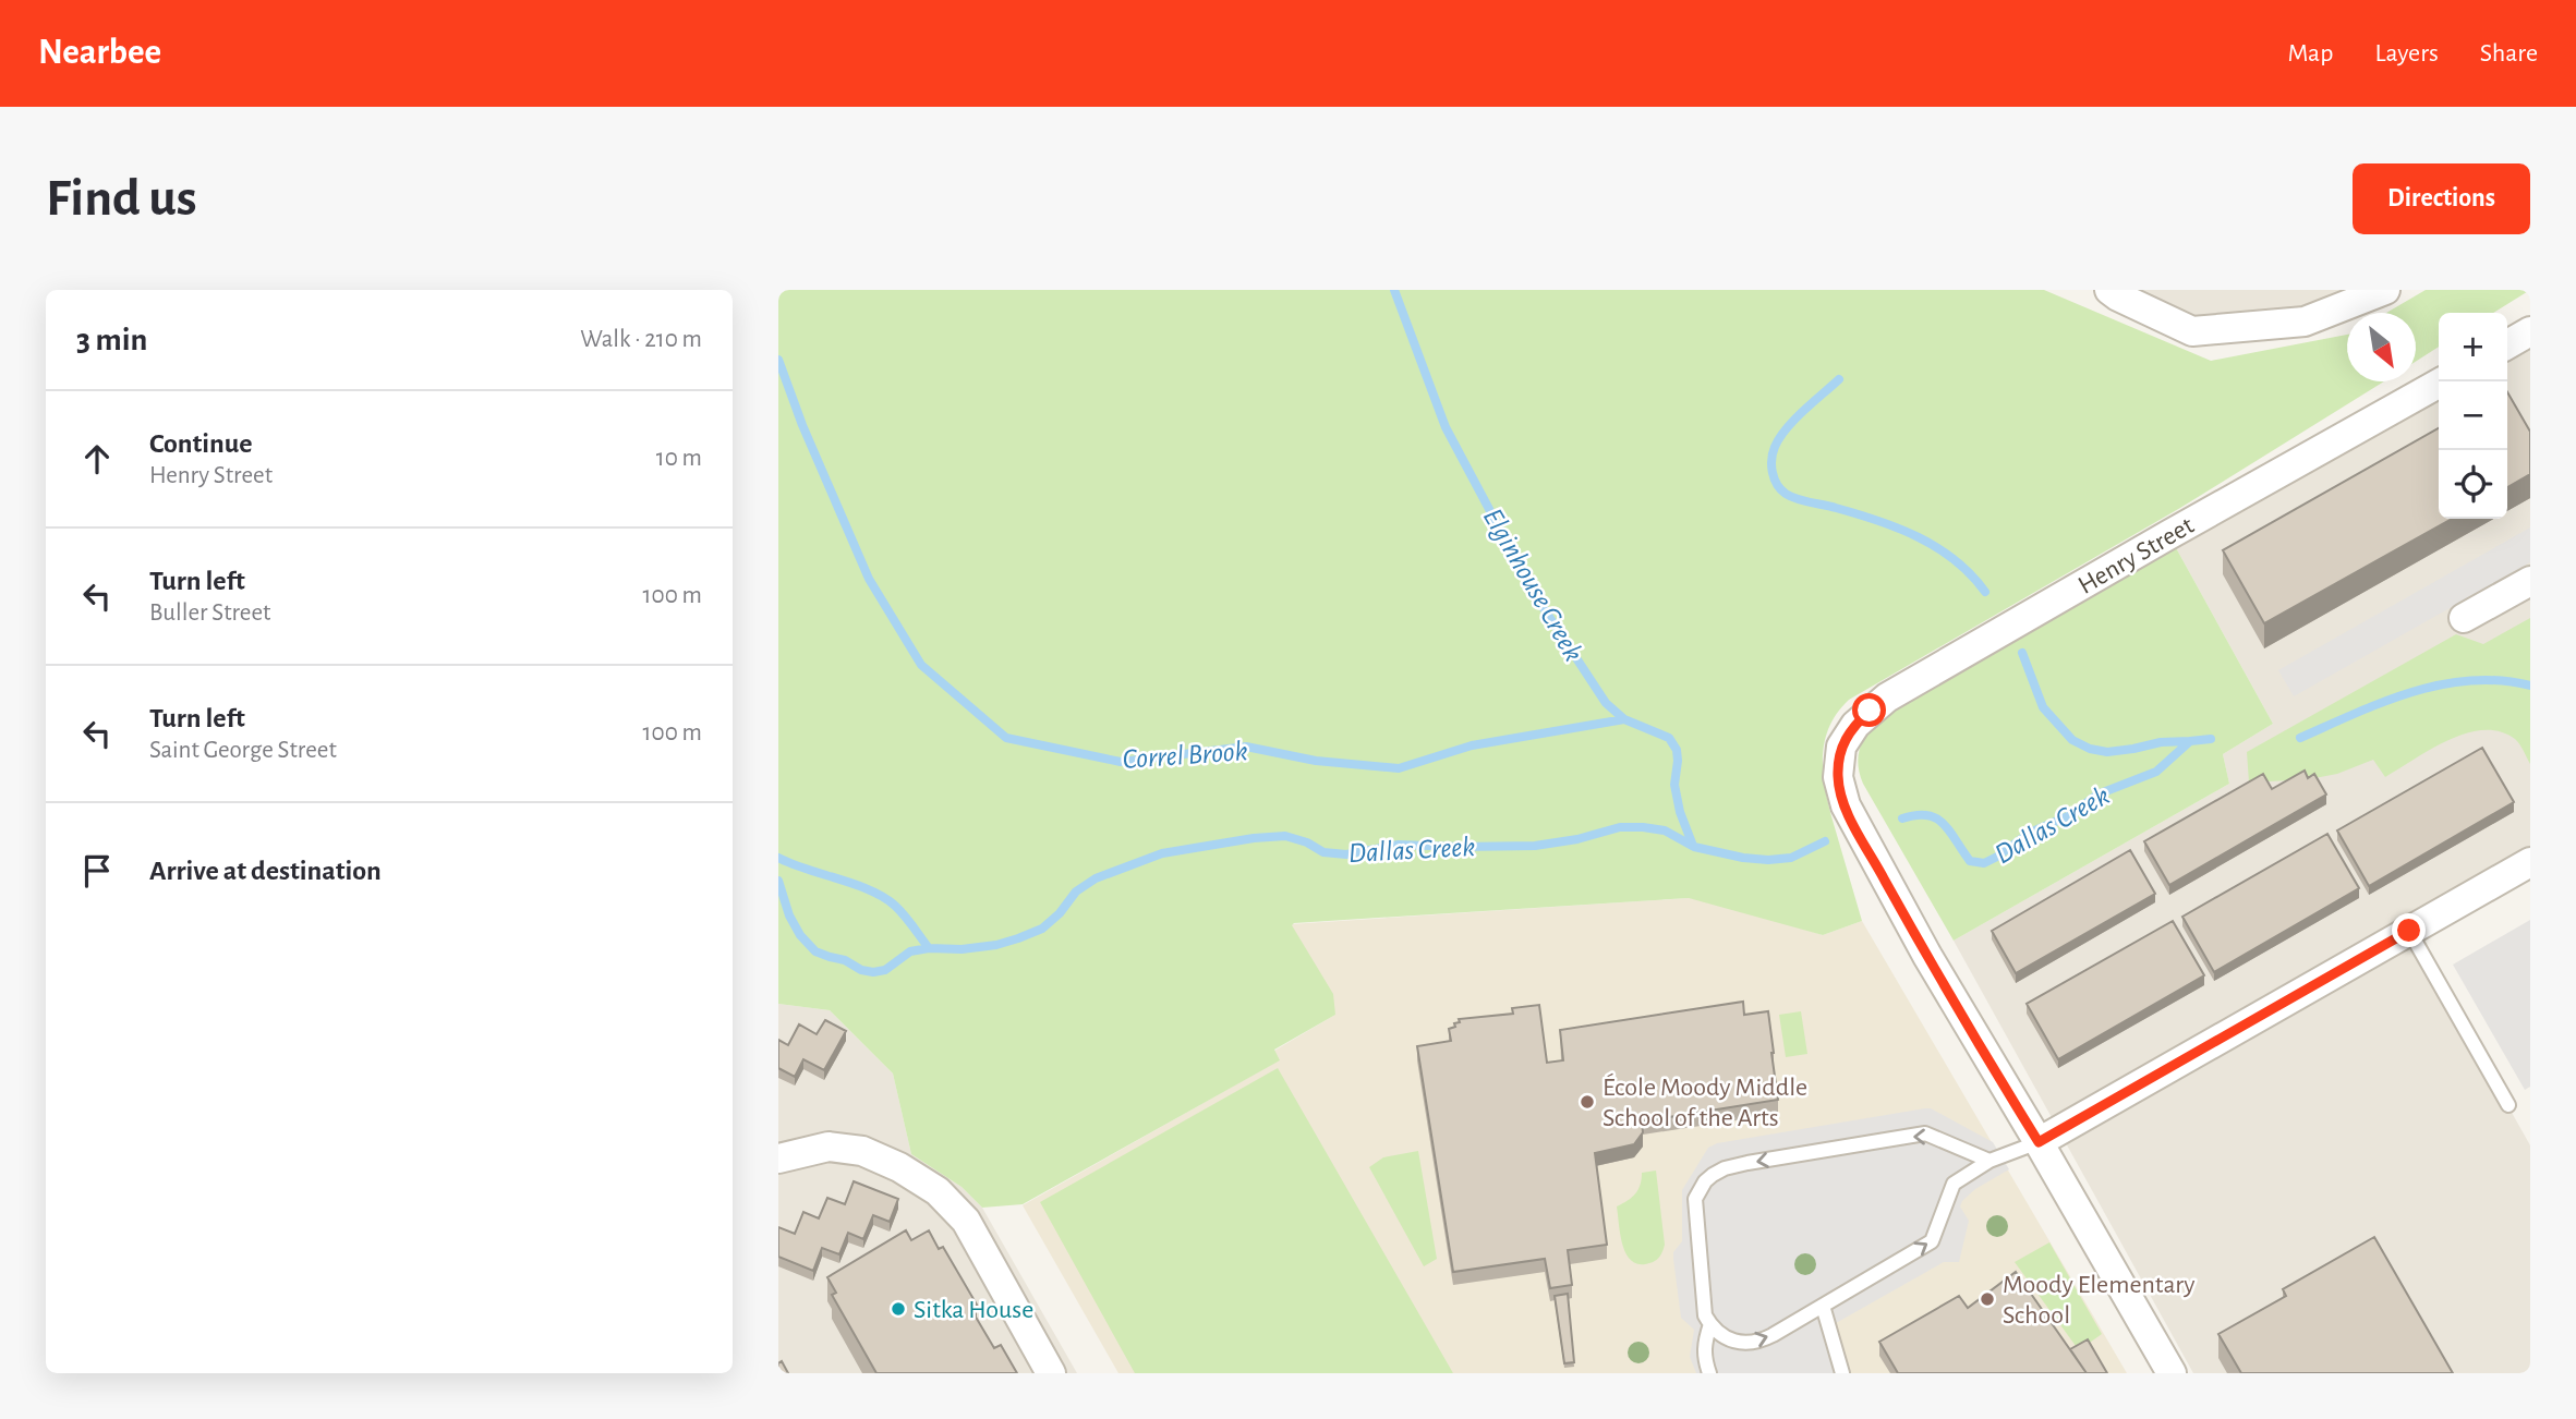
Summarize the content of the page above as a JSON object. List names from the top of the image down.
{
  "streets": {
    "street": ["Henry Street"]
  },
  "water": ["Elginhouse Creek", "Correl Brook", "Dallas Creek"],
  "places": ["École Moody Middle School of the Arts", "Moody Elementary School", "Sitka House"],
  "north": "bottom right",
  "page": {
    "header": "Nearbee",
    "nav": ["Map", "Layers", "Share"],
    "buttons": "Directions",
    "title": "Find us",
    "heading": ["3 min", "Walk · 210 m"],
    "map_buttons": ["+", "−"],
    "list": [
      ["Continue", "Henry Street", "10 m"],
      ["Turn left", "Buller Street", "100 m"],
      ["Turn left", "Saint George Street", "100 m"],
      "Arrive at destination"
    ]
  }
}
